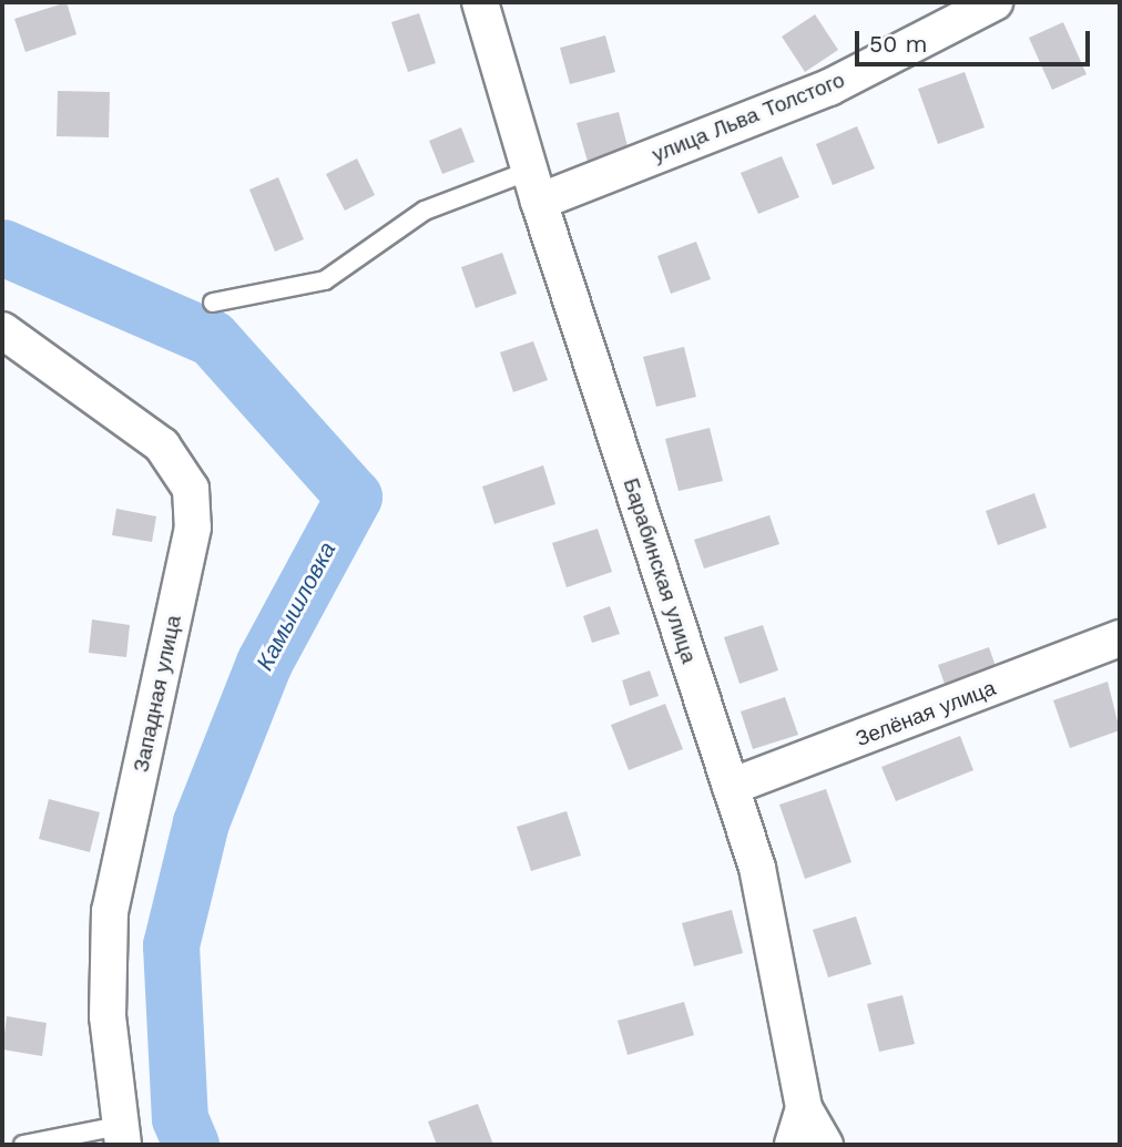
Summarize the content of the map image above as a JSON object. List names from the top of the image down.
{
  "streets": {
    "street": [
      "улица Льва Толстого",
      "Барабинская улица",
      "Западная улица",
      "Зелёная улица"
    ]
  },
  "crossings": [
    ["улица Льва Толстого", "Барабинская улица"],
    ["Барабинская улица", "Зелёная улица"]
  ],
  "water": ["Камышловка"],
  "scale_bar": "50 m"
}
